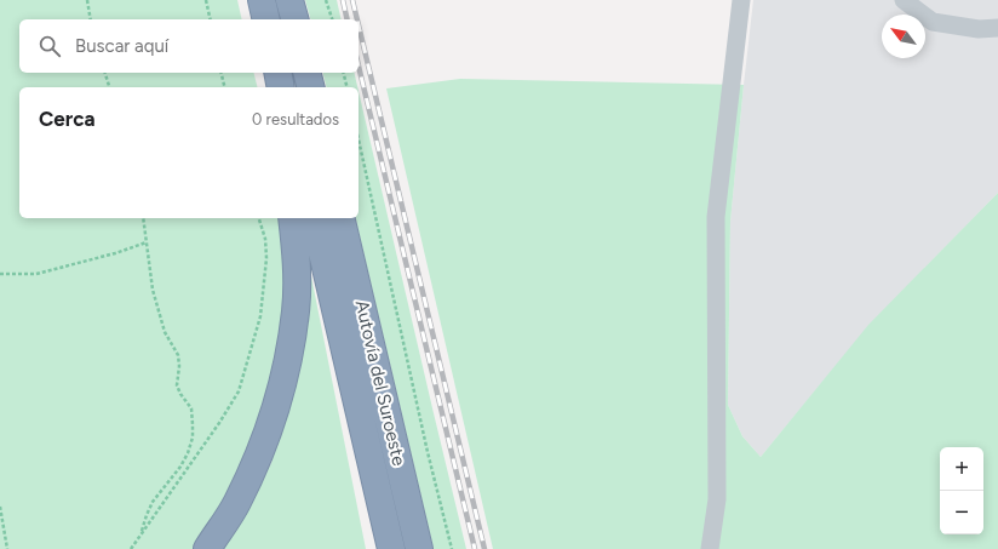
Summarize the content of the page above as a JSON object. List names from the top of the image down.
{
  "streets": {
    "highway": ["Autovía del Suroeste"]
  },
  "north": "top left",
  "page": {
    "search": "Buscar aquí",
    "heading": ["Cerca", "0 resultados"],
    "map_buttons": ["+", "−"]
  }
}
